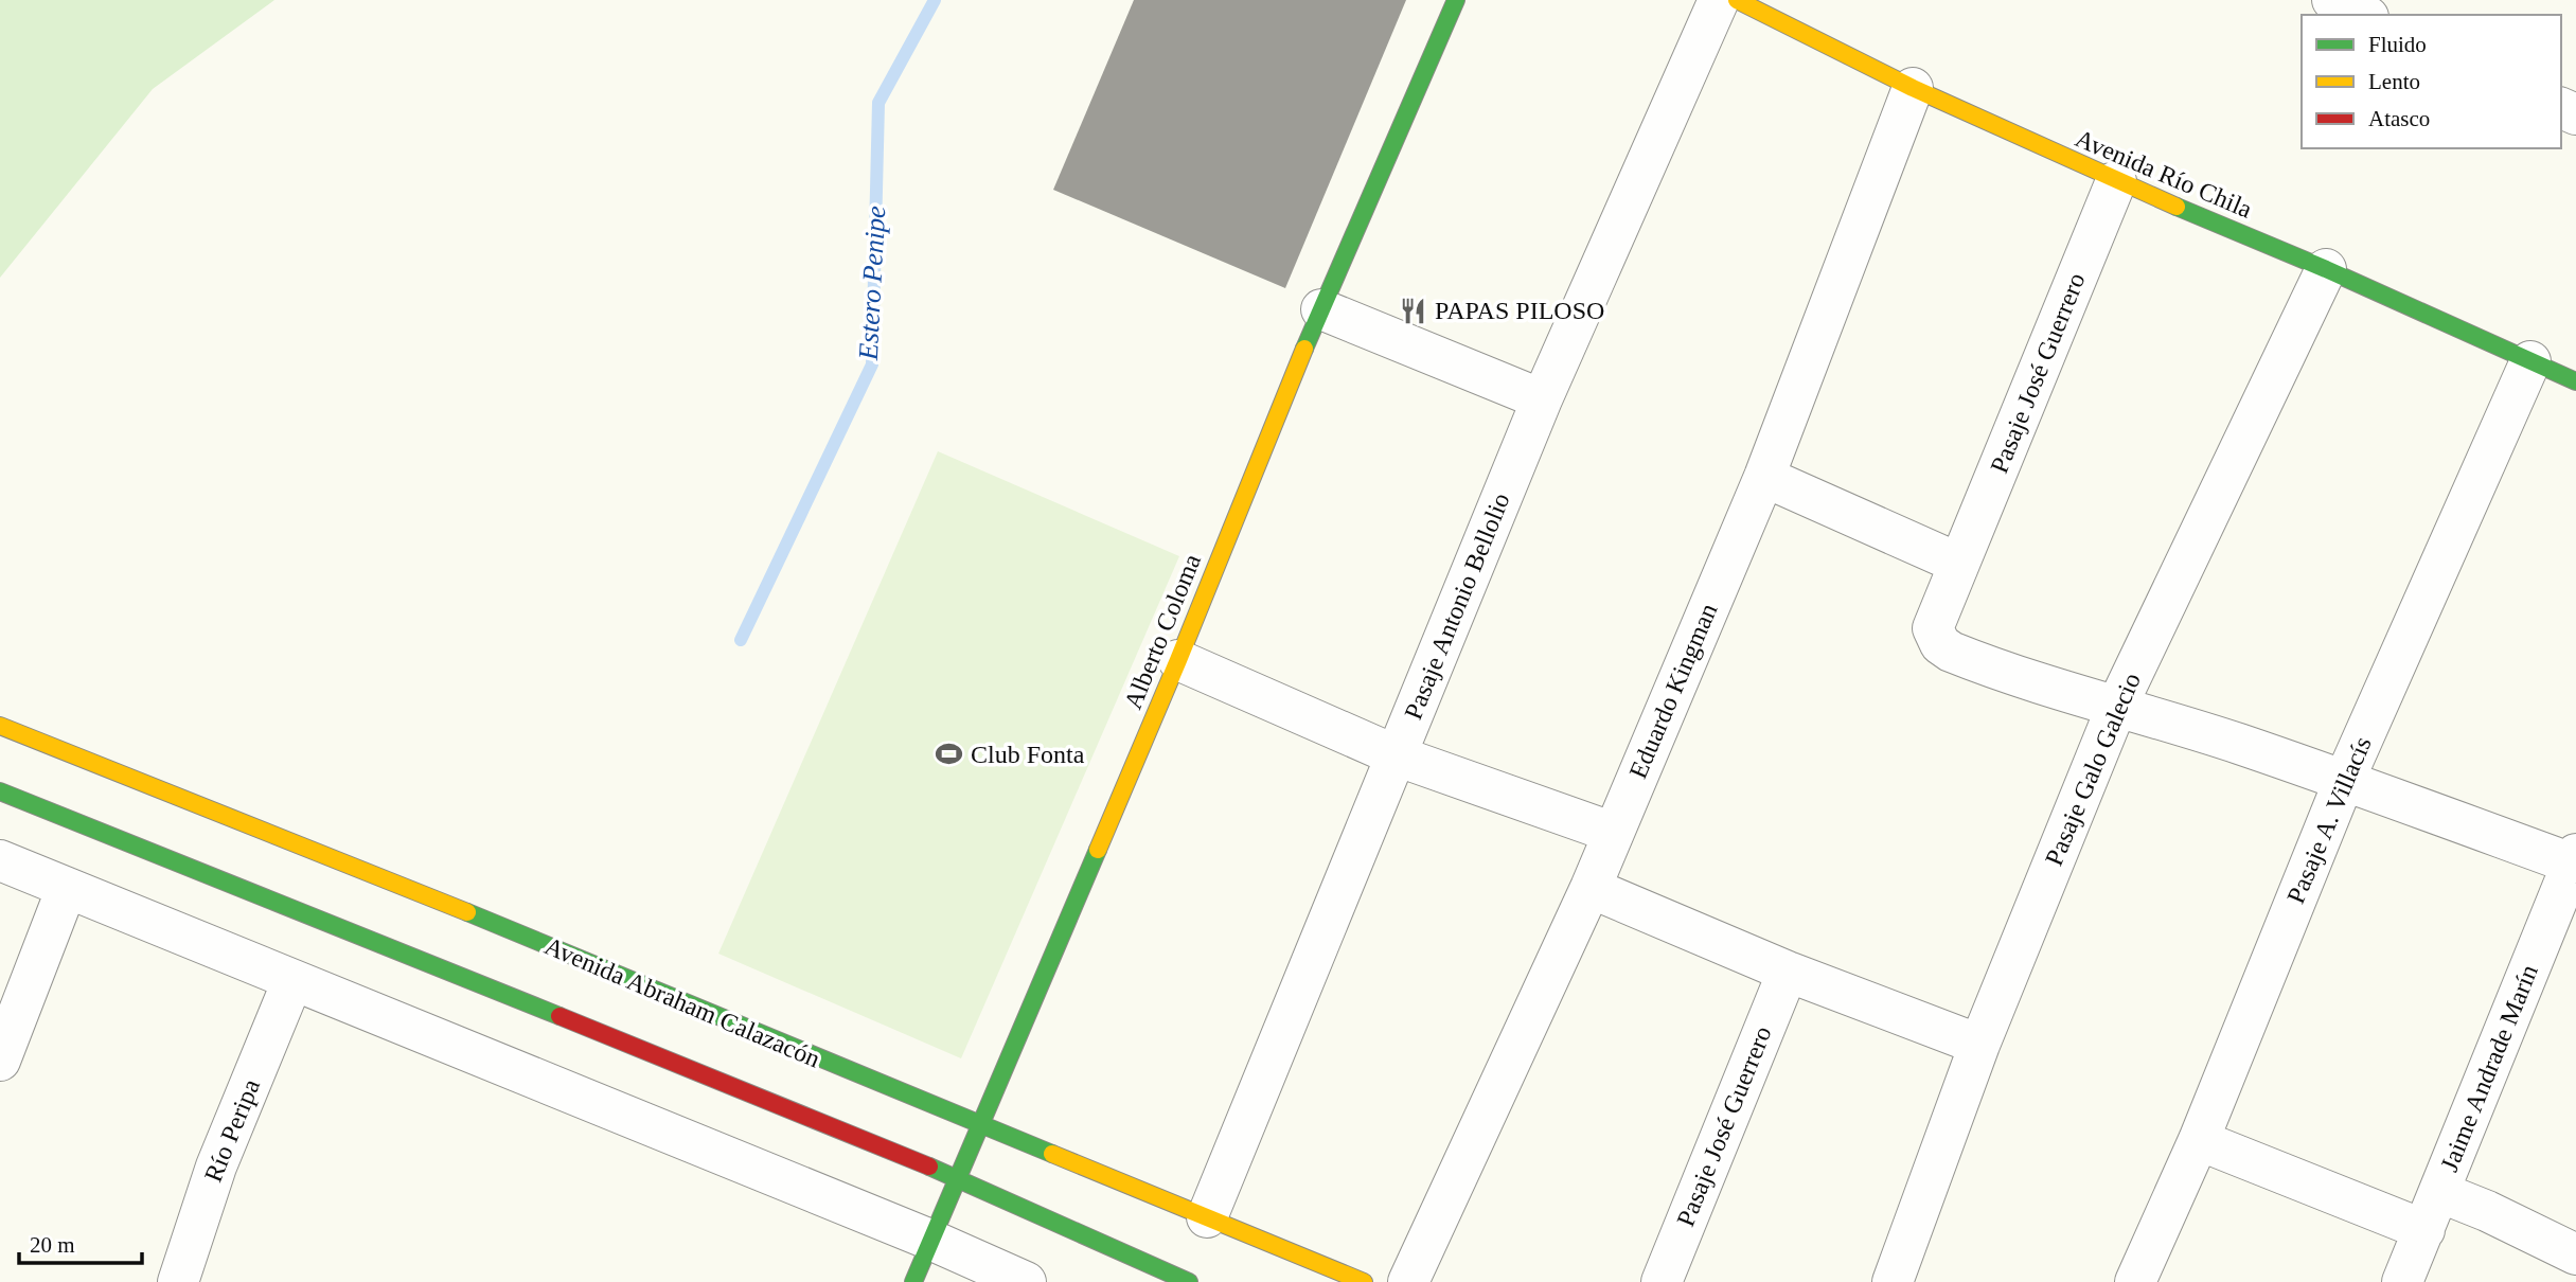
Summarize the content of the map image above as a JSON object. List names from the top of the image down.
{
  "streets": {
    "street": [
      "Avenida Río Chila",
      "Pasaje José Guerrero",
      "Pasaje Antonio Bellolio",
      "Alberto Coloma",
      "Eduardo Kingman",
      "Pasaje Galo Galecio",
      "Pasaje A. Villacís",
      "Avenida Abraham Calazacón",
      "Jaime Andrade Marín",
      "Río Peripa"
    ]
  },
  "crossings": [
    ["Avenida Río Chila", "Pasaje José Guerrero"],
    ["Avenida Río Chila", "Eduardo Kingman"],
    ["Avenida Río Chila", "Pasaje Galo Galecio"],
    ["Avenida Río Chila", "Pasaje A. Villacís"],
    ["Pasaje José Guerrero", "Pasaje Galo Galecio"],
    ["Pasaje José Guerrero", "Pasaje A. Villacís"],
    ["Pasaje José Guerrero", "Jaime Andrade Marín"],
    ["Pasaje Antonio Bellolio", "Avenida Abraham Calazacón"],
    ["Alberto Coloma", "Avenida Abraham Calazacón"]
  ],
  "water": ["Estero Penipe"],
  "places": {
    "restaurant": ["PAPAS PILOSO"],
    "sports": ["Club Fonta"]
  },
  "legend": ["Fluido", "Lento", "Atasco"],
  "scale_bar": "20 m"
}
